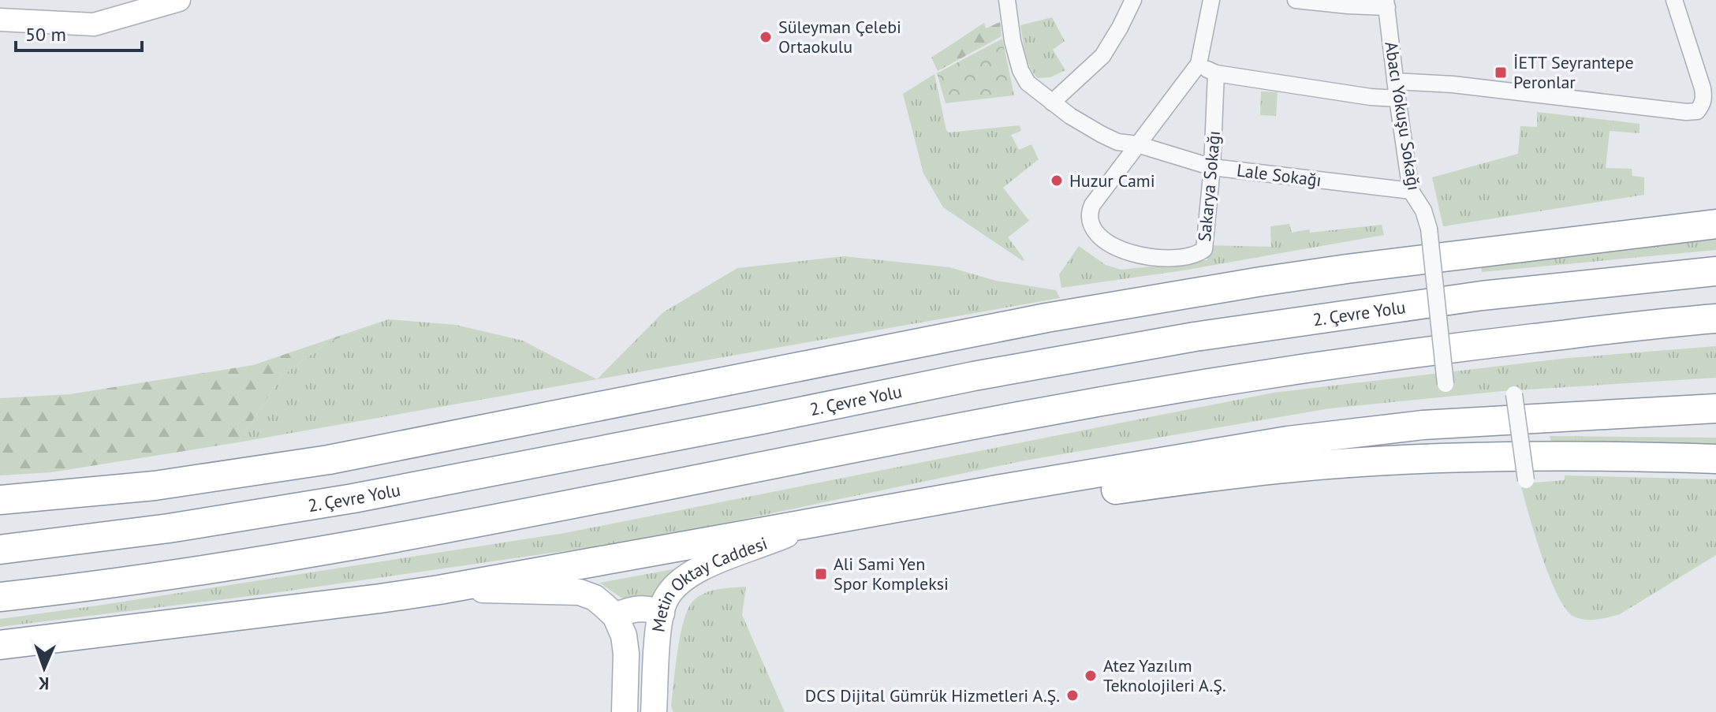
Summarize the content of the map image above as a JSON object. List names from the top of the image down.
{
  "streets": {
    "highway": ["2. Çevre Yolu"],
    "main road": ["Metin Oktay Caddesi"],
    "street": ["Abacı Yokuşu Sokağı", "Lale Sokağı", "Sakarya Sokağı"]
  },
  "crossings": [
    ["Abacı Yokuşu Sokağı", "Lale Sokağı"],
    ["Lale Sokağı", "Sakarya Sokağı"]
  ],
  "places": {
    "other": [
      "Süleyman Çelebi Ortaokulu",
      "Huzur Cami",
      "Atez Yazılım Teknolojileri A.Ş.",
      "DCS Dijital Gümrük Hizmetleri A.Ş."
    ],
    "transit": ["İETT Seyrantepe Peronlar", "Ali Sami Yen Spor Kompleksi"]
  },
  "scale_bar": "50 m",
  "north": "bottom"
}
